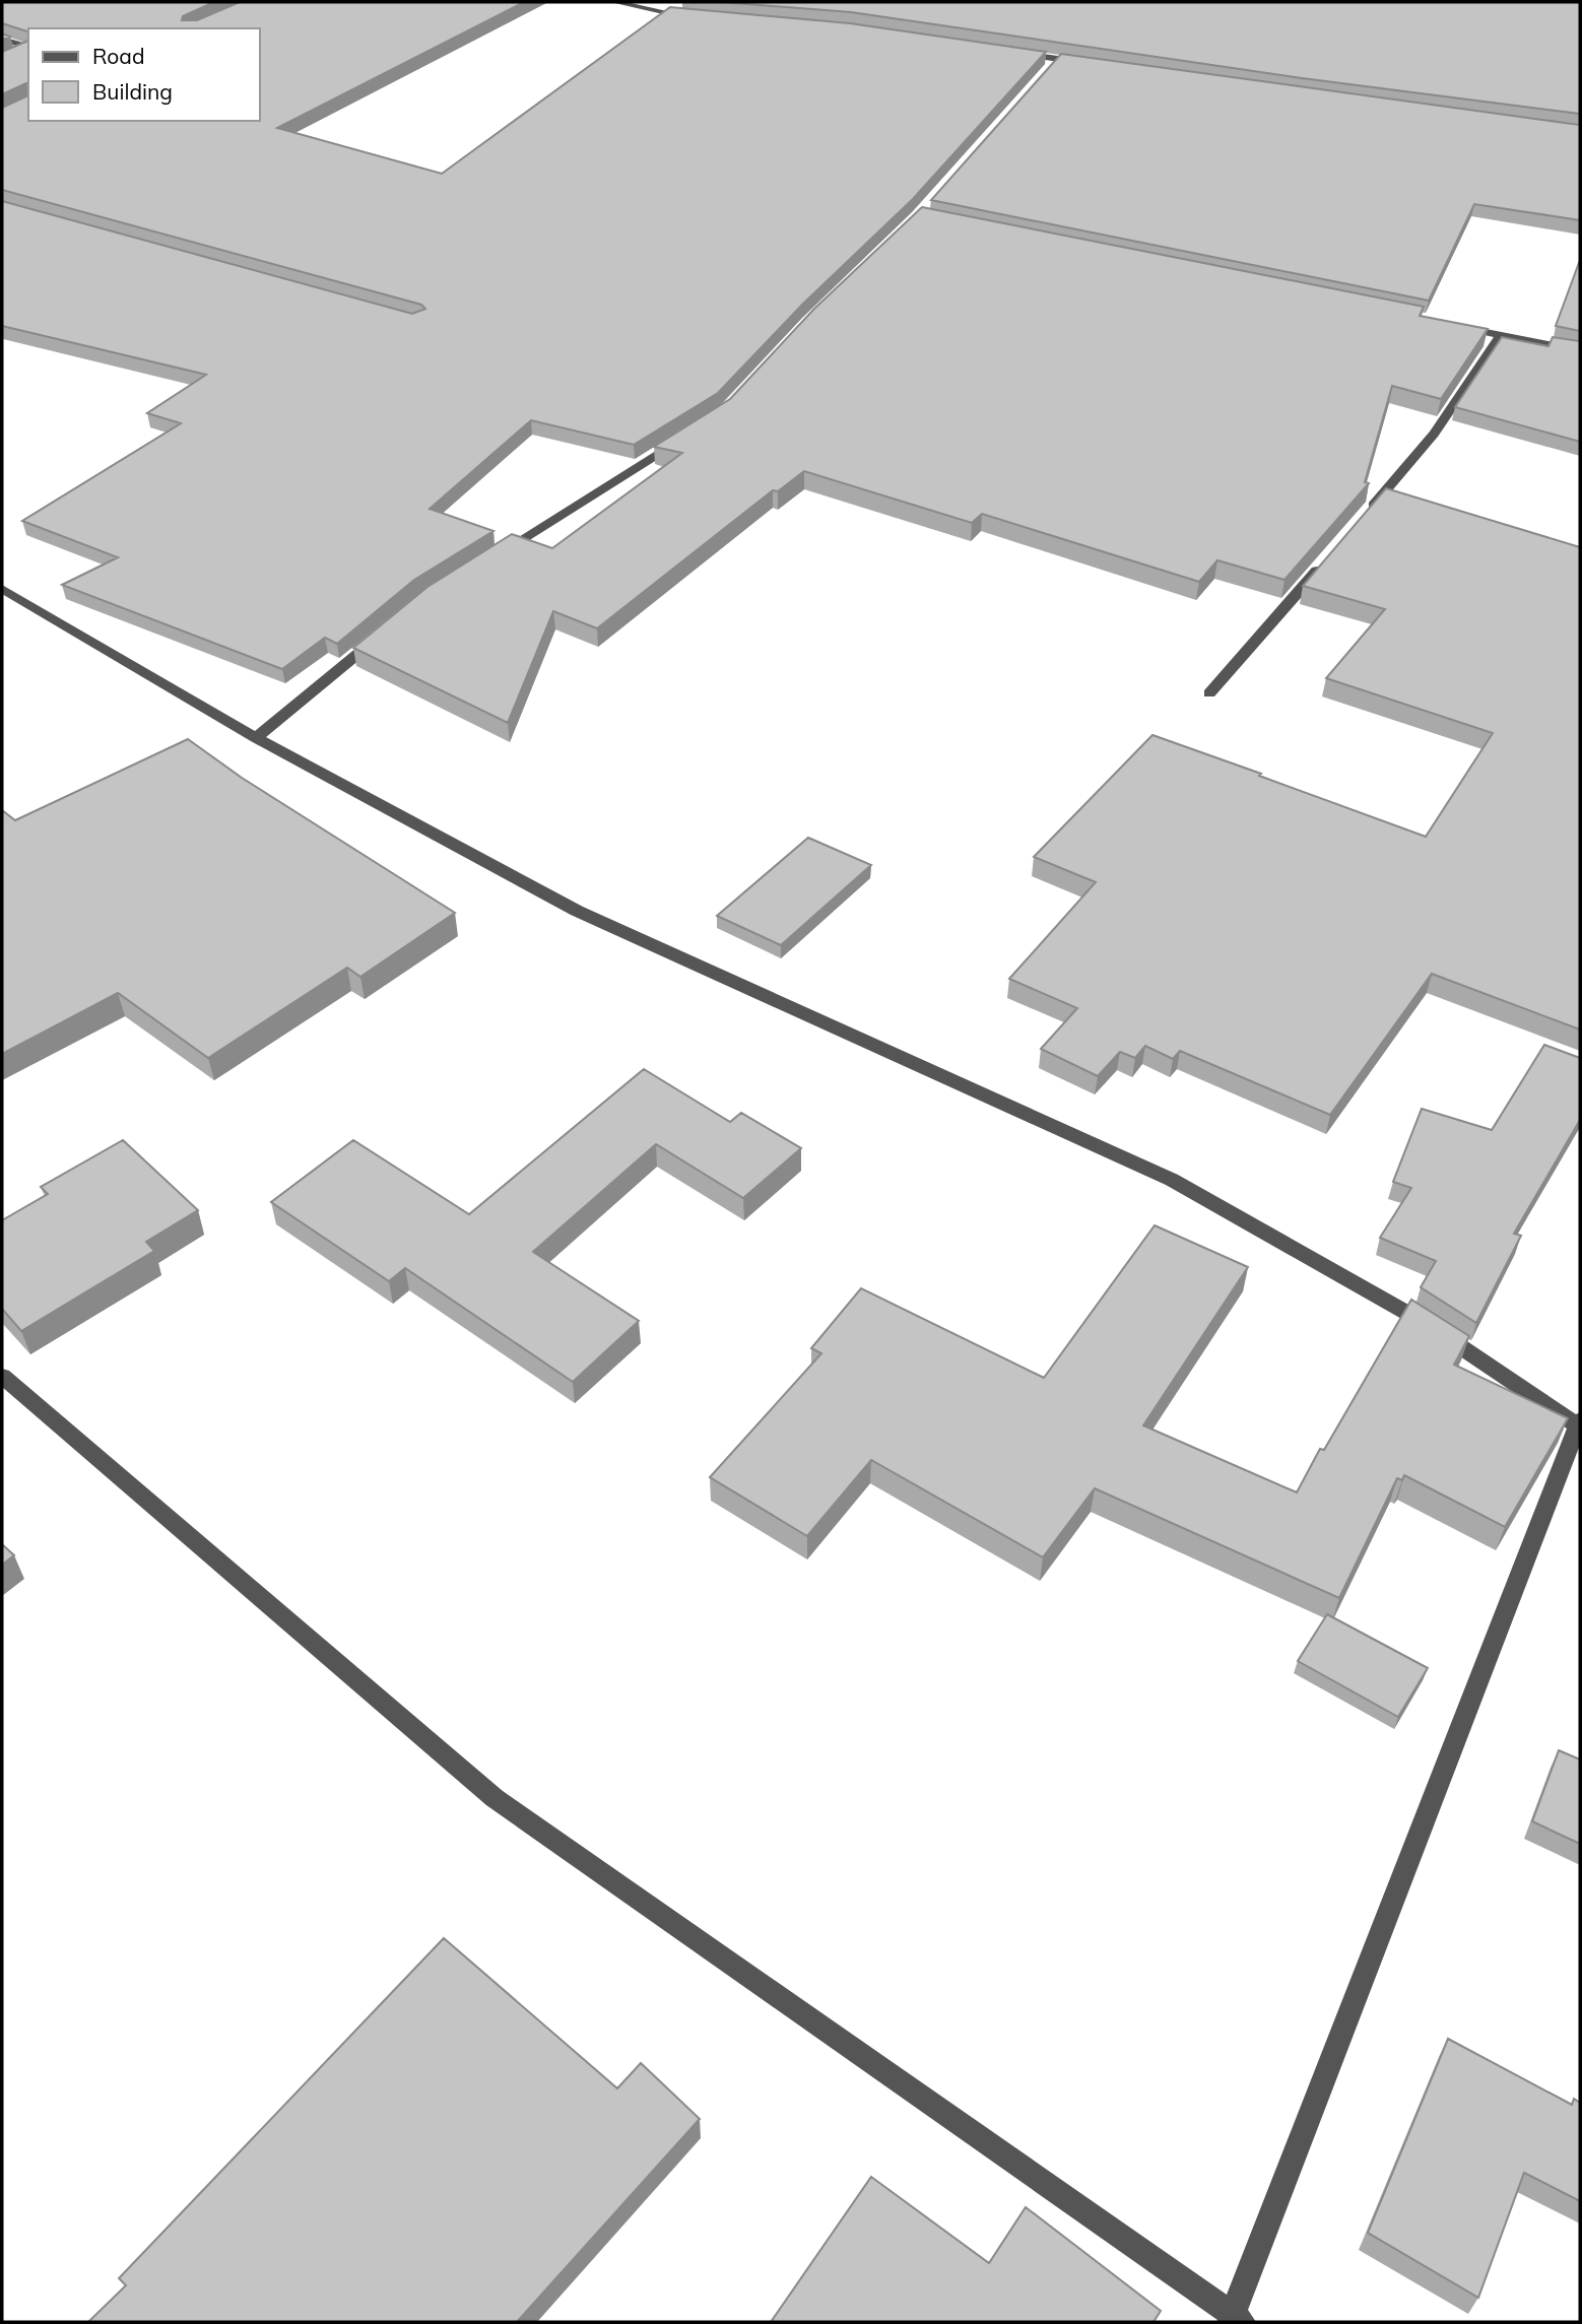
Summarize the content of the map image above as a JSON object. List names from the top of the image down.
{
  "legend": ["Road", "Building"]
}
